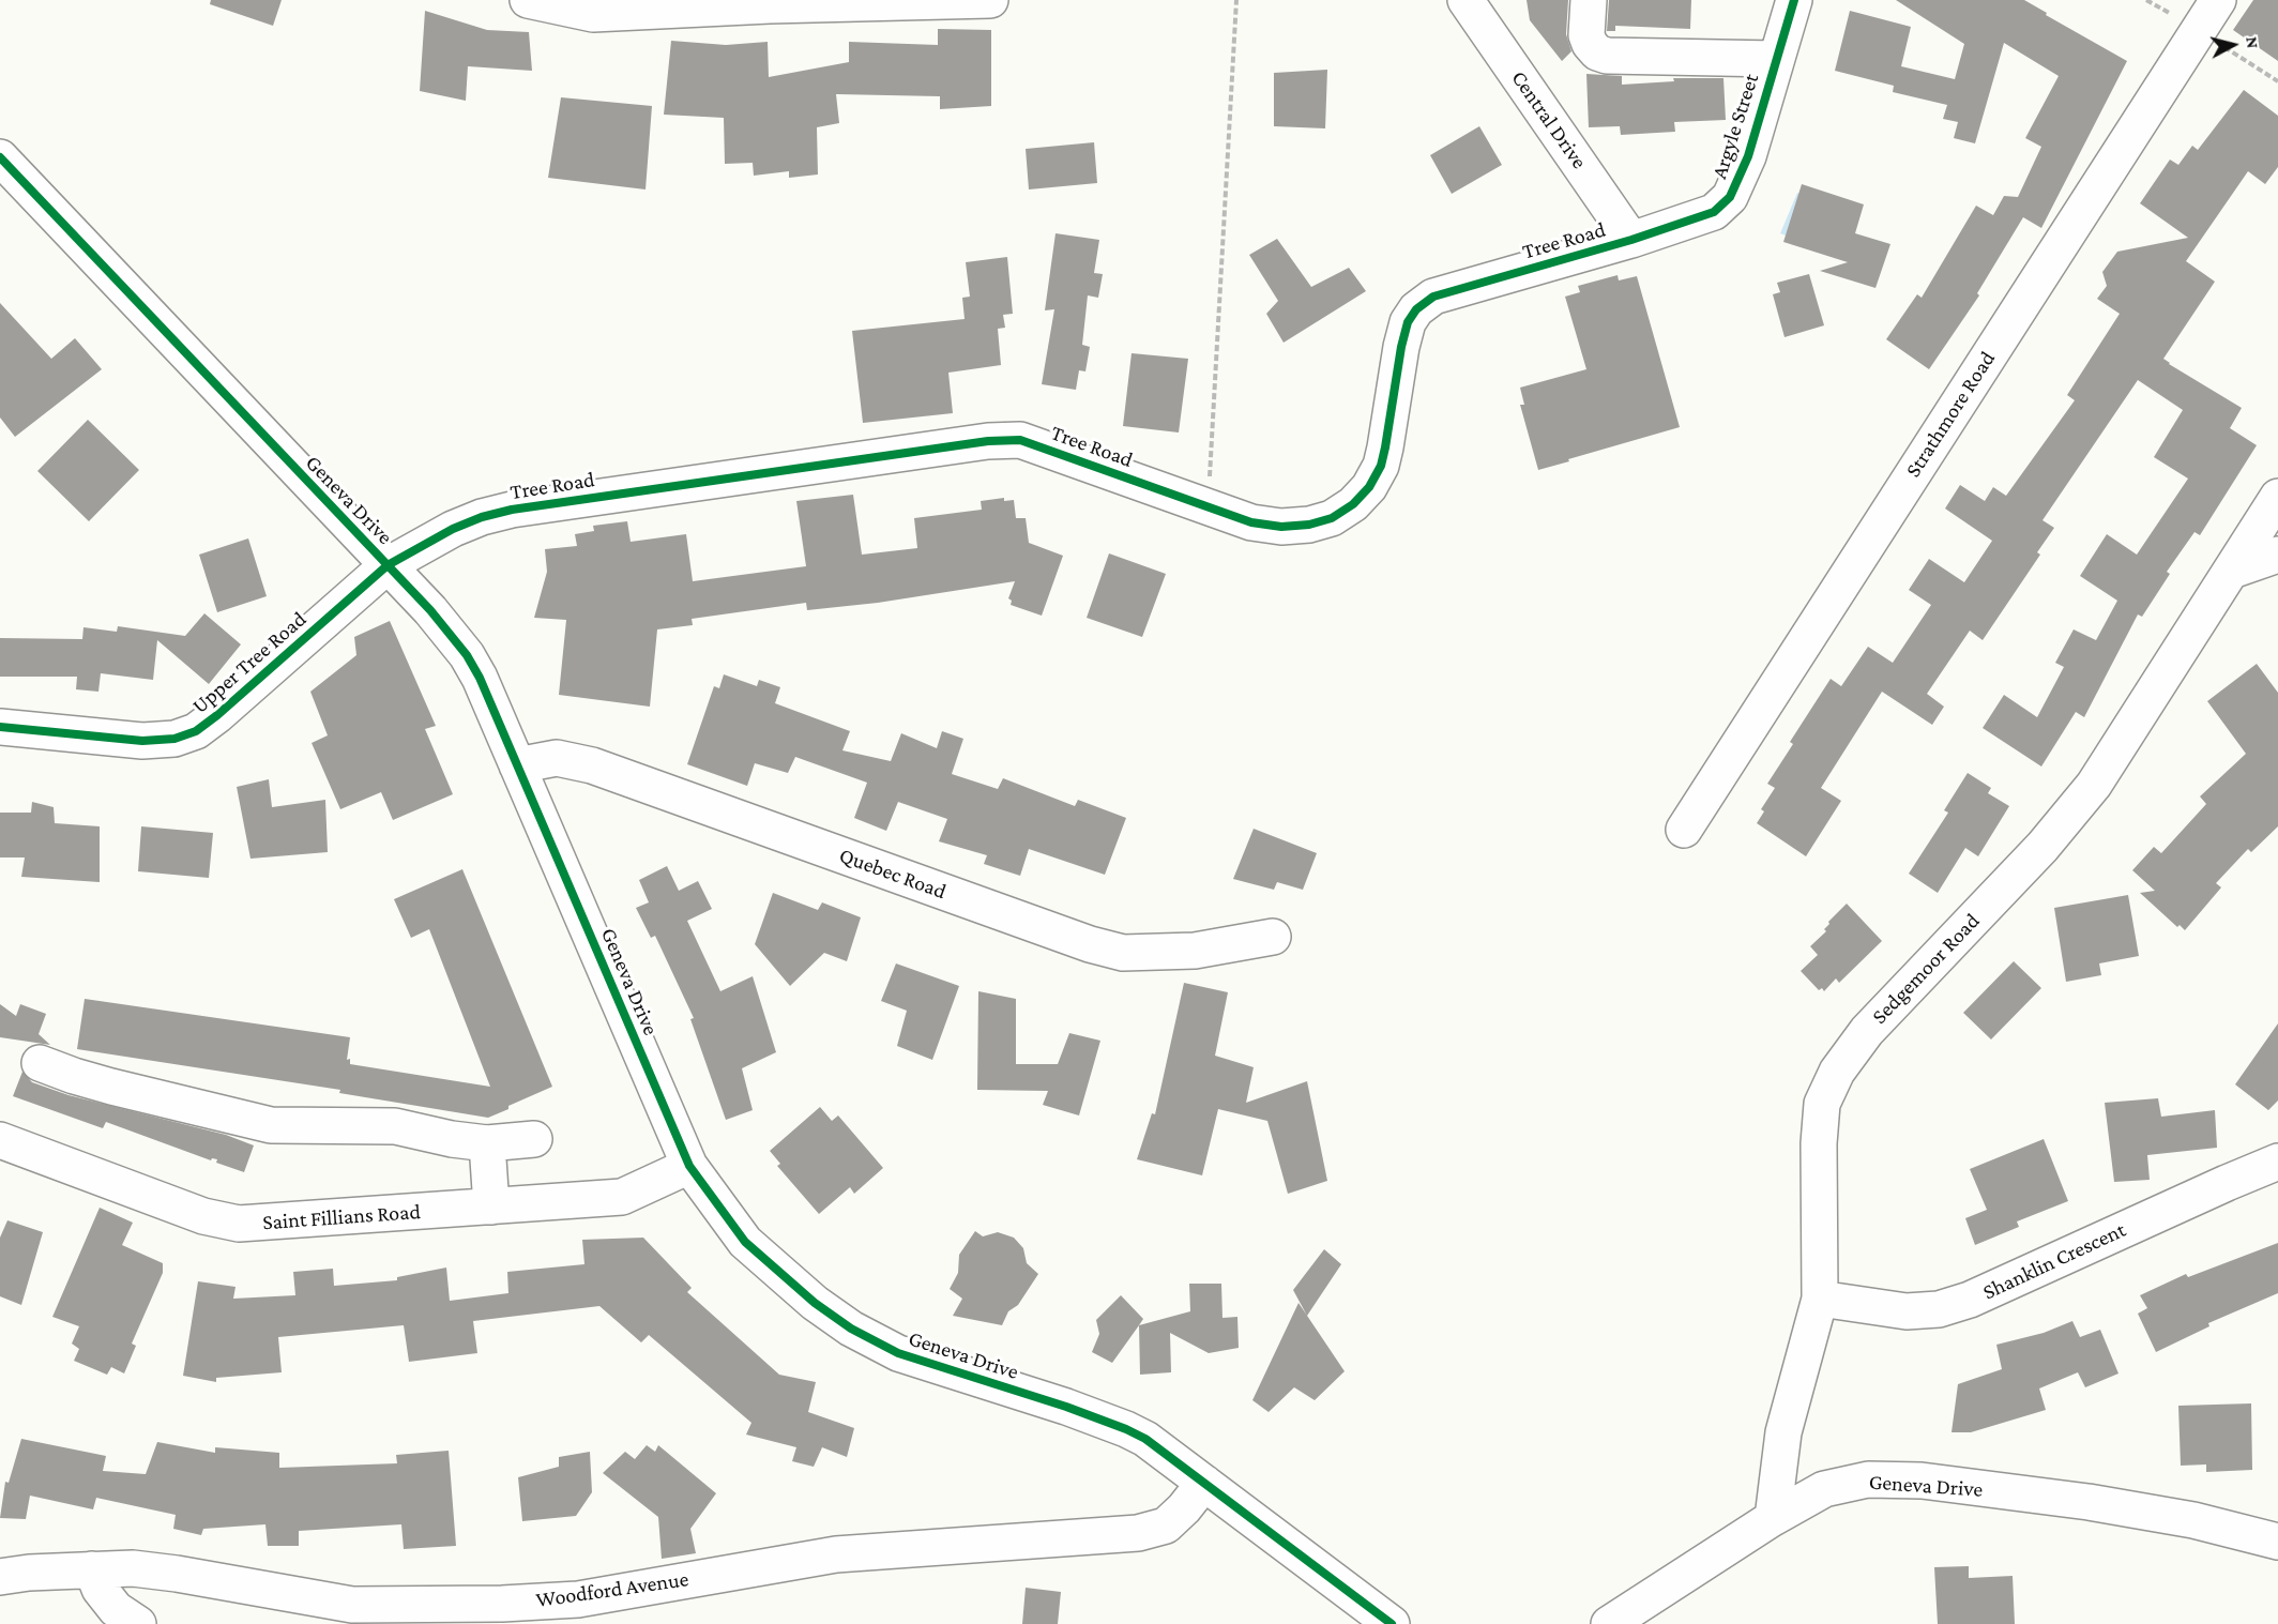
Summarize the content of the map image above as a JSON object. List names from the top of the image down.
{
  "streets": {
    "street": [
      "Central Drive",
      "Argyle Street",
      "Tree Road",
      "Strathmore Road",
      "Geneva Drive",
      "Upper Tree Road",
      "Quebec Road",
      "Sedgemoor Road",
      "Saint Fillians Road",
      "Shanklin Crescent",
      "Woodford Avenue"
    ]
  },
  "crossings": [
    ["Central Drive", "Argyle Street"],
    ["Central Drive", "Tree Road"],
    ["Argyle Street", "Tree Road"],
    ["Tree Road", "Geneva Drive"],
    ["Tree Road", "Upper Tree Road"],
    ["Geneva Drive", "Upper Tree Road"],
    ["Geneva Drive", "Quebec Road"],
    ["Geneva Drive", "Sedgemoor Road"],
    ["Geneva Drive", "Saint Fillians Road"],
    ["Geneva Drive", "Woodford Avenue"],
    ["Sedgemoor Road", "Shanklin Crescent"]
  ],
  "north": "right"
}
